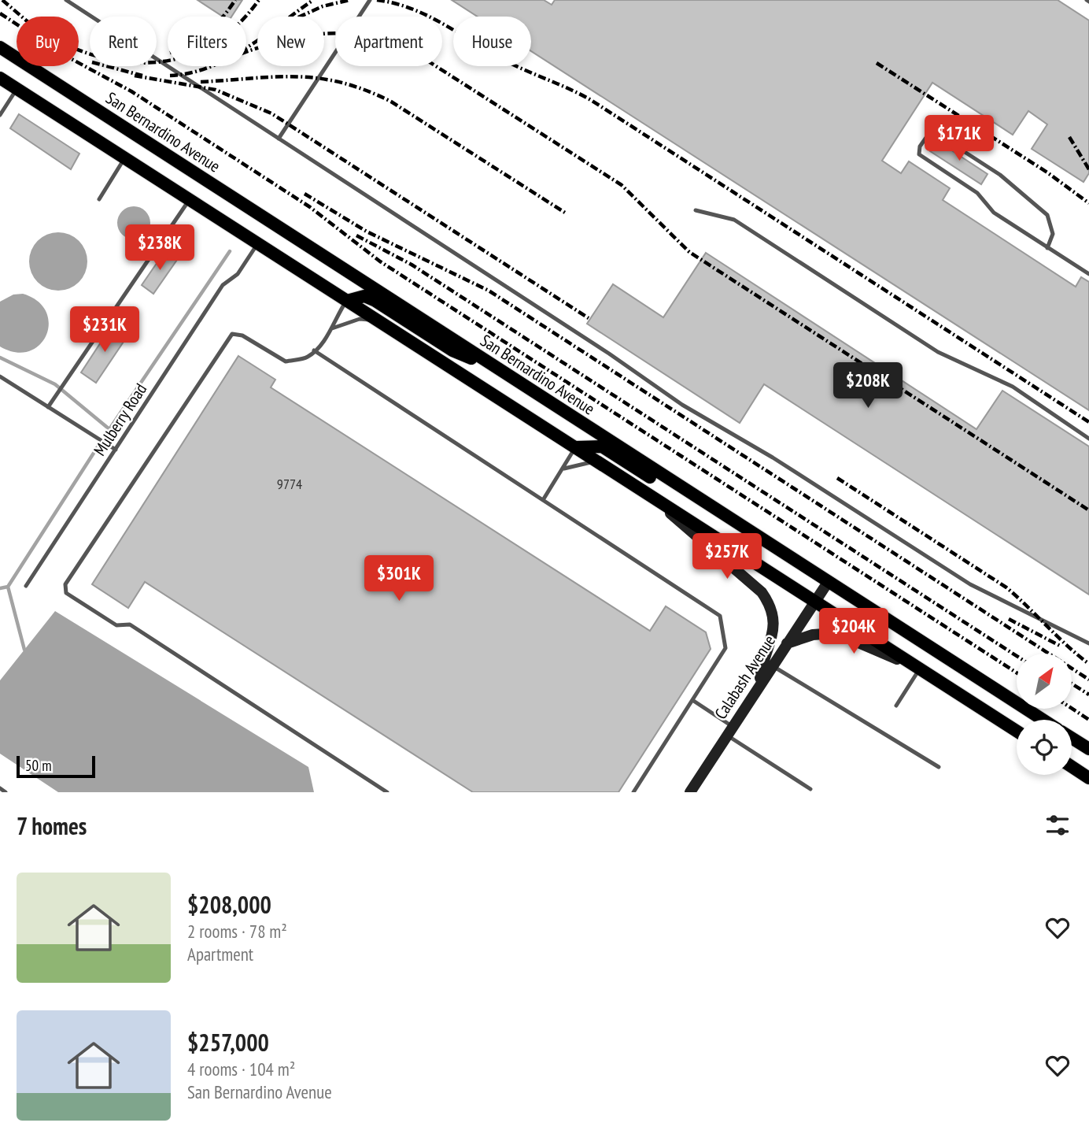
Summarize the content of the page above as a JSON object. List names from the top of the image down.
{
  "streets": {
    "main road": ["San Bernardino Avenue"],
    "street": ["Calabash Avenue"],
    "lane": ["Mulberry Road"]
  },
  "crossings": [
    ["San Bernardino Avenue", "Calabash Avenue"]
  ],
  "house_numbers": ["9774"],
  "scale_bar": "50 m",
  "north": "top right",
  "page": {
    "chip": [
      "Buy",
      "Rent",
      "Filters",
      "New",
      "Apartment",
      "House"
    ],
    "price": [
      "$171K",
      "$238K",
      "$231K",
      "$208K",
      "$257K",
      "$301K",
      "$204K"
    ],
    "scale": "50 m",
    "heading": "7 homes",
    "list": [
      {
        "name": "$208,000",
        "note": "2 rooms · 78 m² · Apartment"
      },
      {
        "name": "$257,000",
        "note": "4 rooms · 104 m² · San Bernardino Avenue"
      }
    ]
  }
}
